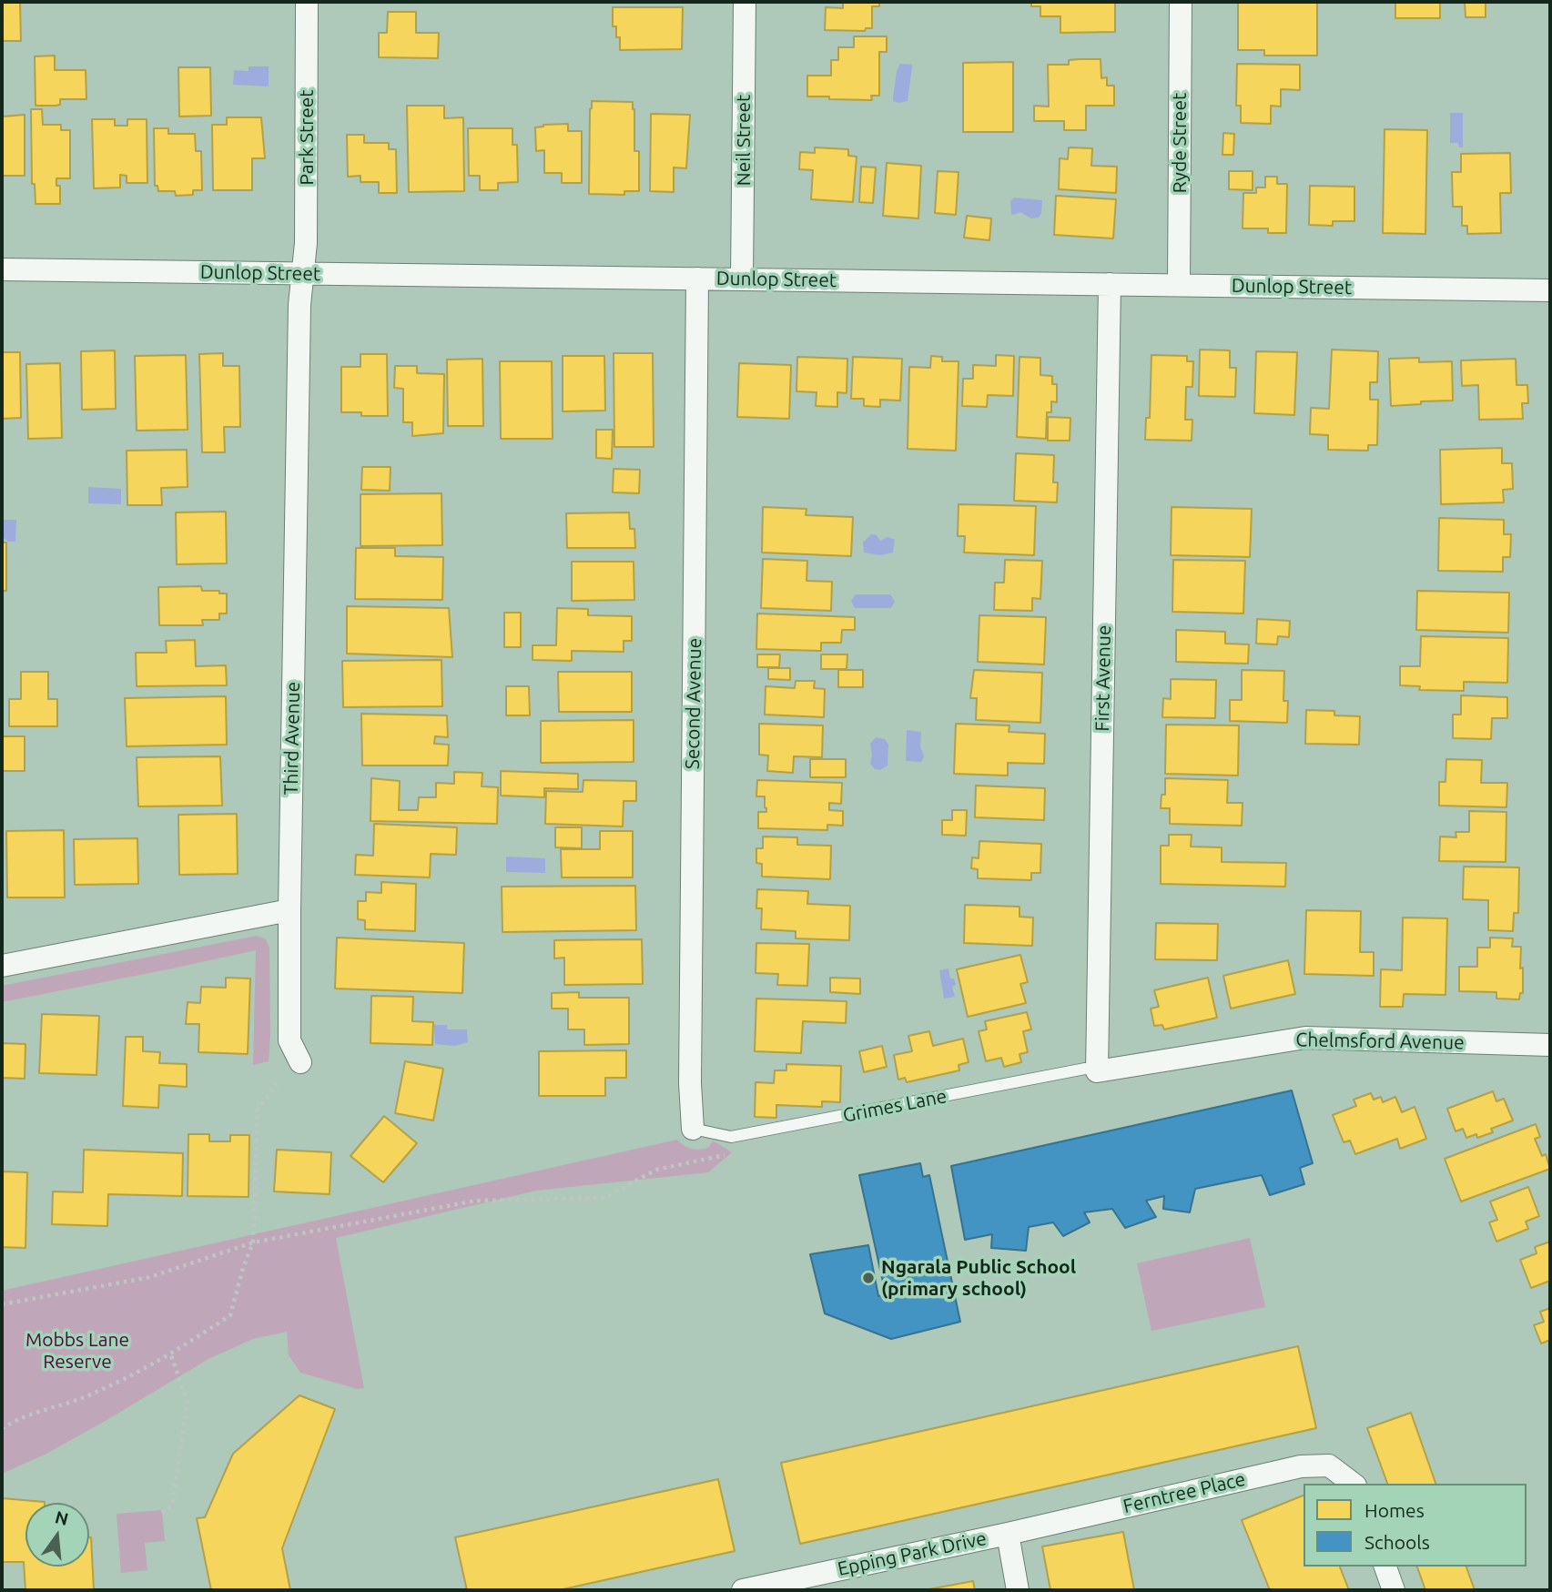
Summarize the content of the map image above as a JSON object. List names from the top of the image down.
{
  "streets": {
    "street": [
      "Park Street",
      "Neil Street",
      "Ryde Street",
      "Dunlop Street",
      "First Avenue",
      "Second Avenue",
      "Third Avenue",
      "Chelmsford Avenue",
      "Ferntree Place",
      "Epping Park Drive"
    ],
    "lane": ["Grimes Lane"]
  },
  "crossings": [
    ["Park Street", "Dunlop Street"],
    ["Park Street", "Third Avenue"],
    ["Neil Street", "Dunlop Street"],
    ["Ryde Street", "Dunlop Street"],
    ["Dunlop Street", "First Avenue"],
    ["Dunlop Street", "Second Avenue"],
    ["Dunlop Street", "Third Avenue"],
    ["First Avenue", "Chelmsford Avenue"],
    ["First Avenue", "Grimes Lane"],
    ["Second Avenue", "Grimes Lane"],
    ["Chelmsford Avenue", "Grimes Lane"],
    ["Ferntree Place", "Epping Park Drive"]
  ],
  "parks": ["Mobbs Lane Reserve"],
  "places": ["Ngarala Public School (primary school)"],
  "legend": ["Homes", "Schools"],
  "north": "top"
}
